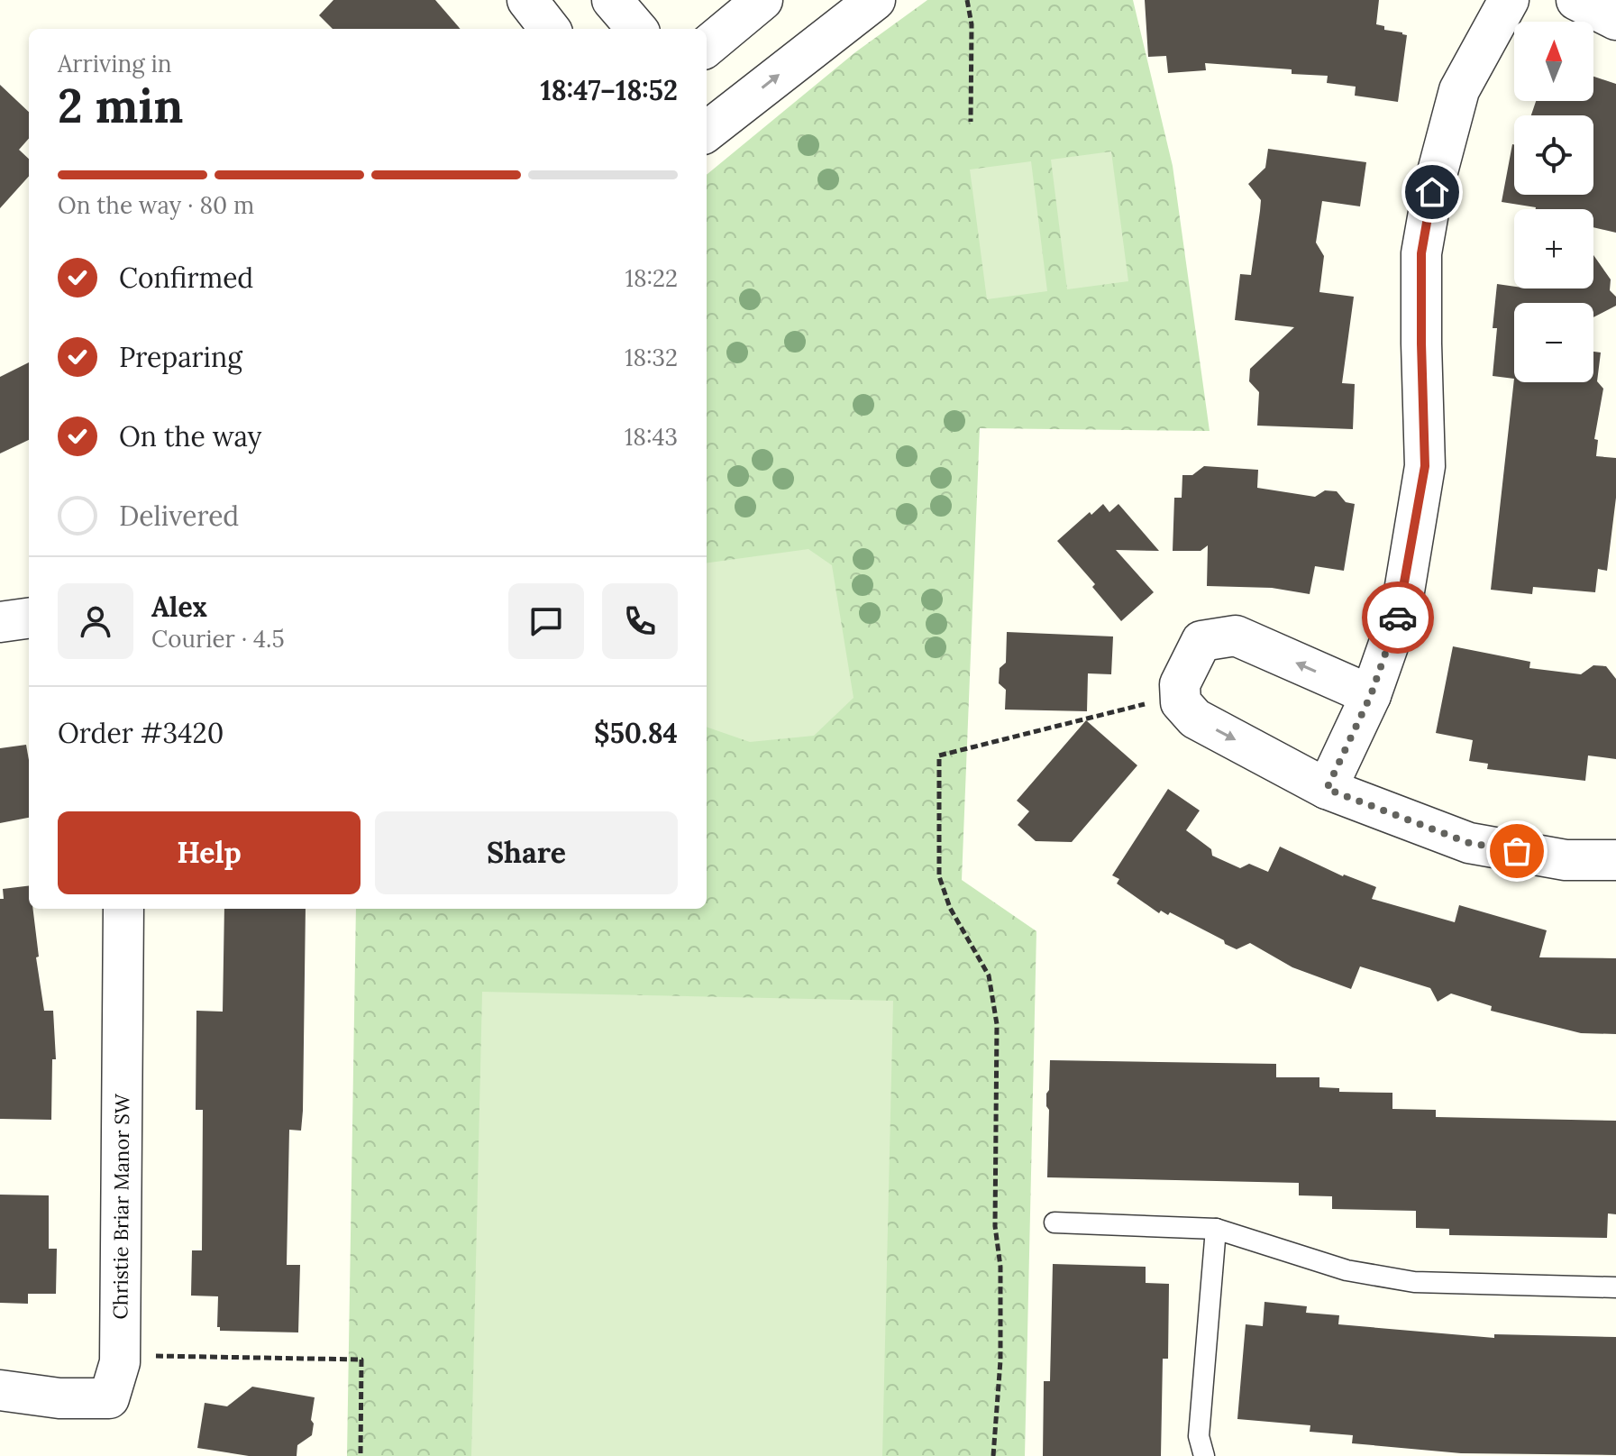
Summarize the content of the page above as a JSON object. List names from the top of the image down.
{
  "streets": {
    "street": ["Christie Briar Manor SW"]
  },
  "north": "top",
  "page": {
    "map_buttons": ["+", "−"],
    "heading": ["2 min", "Arriving in", "18:47–18:52"],
    "panel": [
      "Alex",
      "Courier · 4.5",
      "Order #3420",
      "$50.84"
    ],
    "bar": "On the way · 80 m",
    "list": [
      ["Confirmed", "18:22"],
      ["Preparing", "18:32"],
      ["On the way", "18:43"],
      "Delivered"
    ],
    "buttons": ["Help", "Share"]
  }
}
